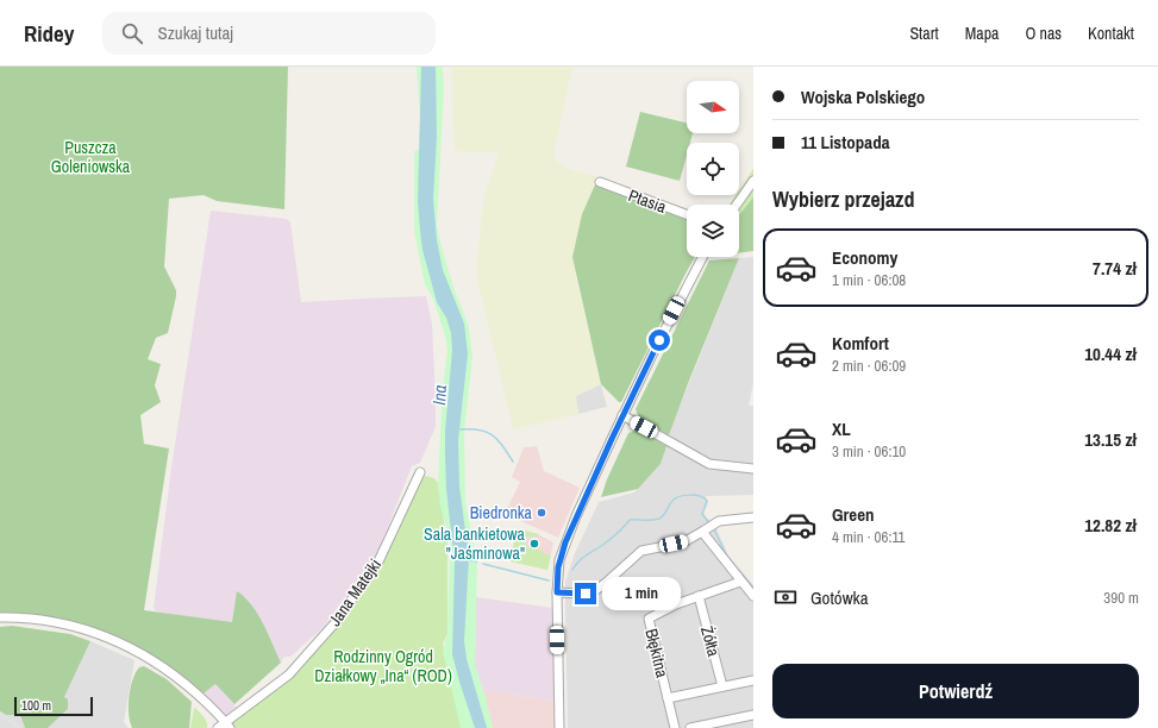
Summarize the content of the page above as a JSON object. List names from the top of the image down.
{
  "streets": {
    "street": [
      "Ptasia",
      "Jana Matejki",
      "Żółta",
      "Błękitna"
    ]
  },
  "crossings": [
    ["Żółta", "Błękitna"]
  ],
  "water": ["Ina"],
  "parks": ["Puszcza Goleniowska", "Rodzinny Ogród Działkowy „Ina“ (ROD)"],
  "places": ["Biedronka", "Sala bankietowa \"Jaśminowa\""],
  "scale_bar": "100 m",
  "north": "right",
  "page": {
    "header": "Ridey",
    "search": "Szukaj tutaj",
    "nav": [
      "Start",
      "Mapa",
      "O nas",
      "Kontakt"
    ],
    "banner": ["Wojska Polskiego", "11 Listopada"],
    "heading": "Wybierz przejazd",
    "list": [
      {
        "name": "Economy",
        "note": "1 min · 06:08",
        "value": "7.74 zł"
      },
      {
        "name": "Komfort",
        "note": "2 min · 06:09",
        "value": "10.44 zł"
      },
      {
        "name": "XL",
        "note": "3 min · 06:10",
        "value": "13.15 zł"
      },
      {
        "name": "Green",
        "note": "4 min · 06:11",
        "value": "12.82 zł"
      }
    ],
    "pay": ["Gotówka", "390 m"],
    "bubble": "1 min",
    "buttons": "Potwierdź",
    "scale": "100 m"
  }
}
